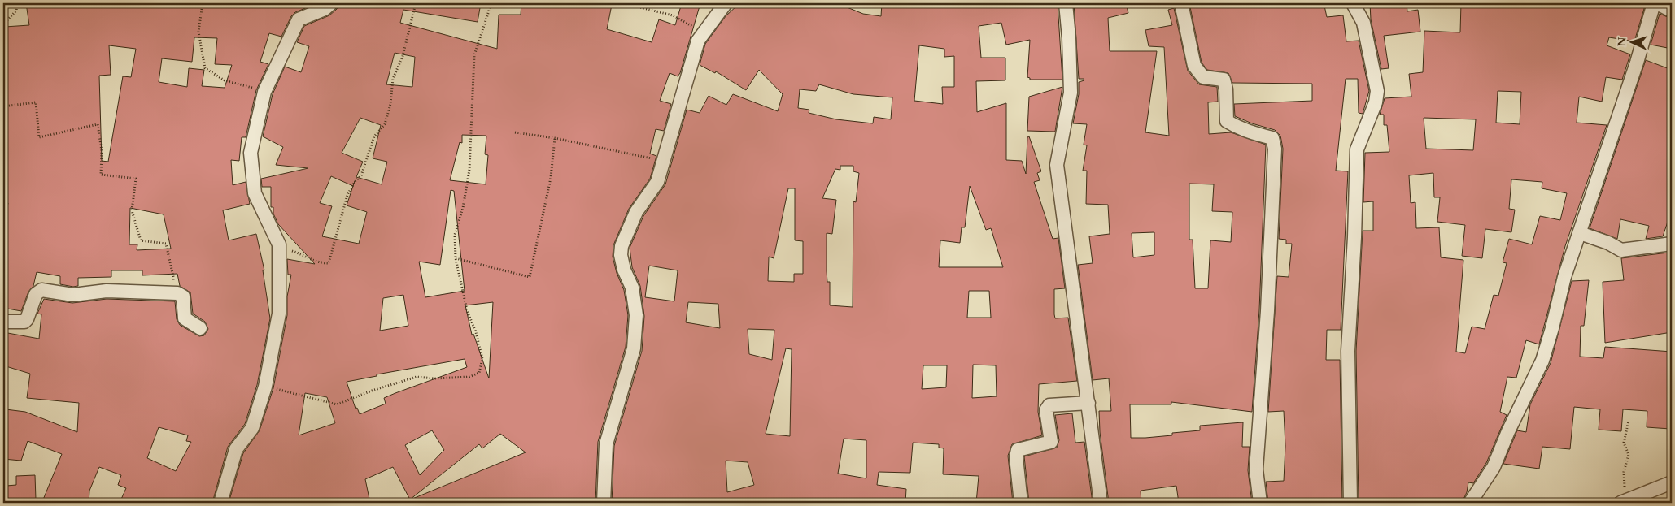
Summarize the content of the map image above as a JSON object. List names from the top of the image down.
{
  "north": "left"
}
